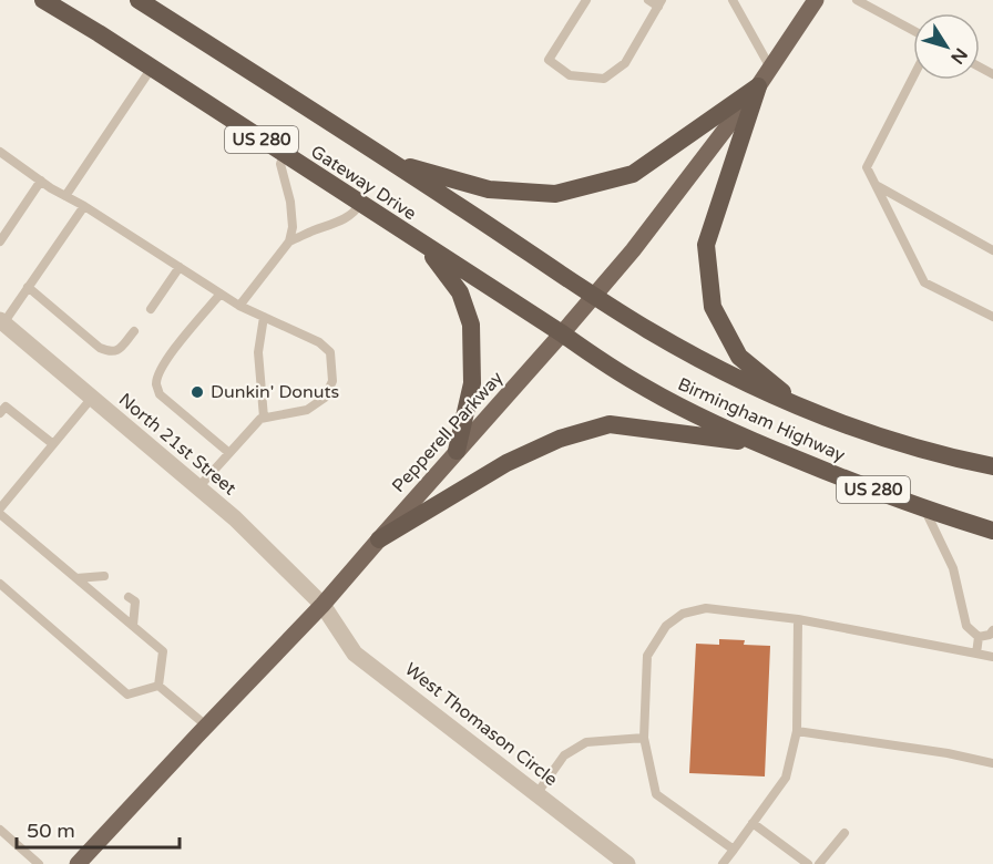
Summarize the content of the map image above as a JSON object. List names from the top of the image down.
{
  "streets": {
    "highway": ["US 280", "Gateway Drive", "Birmingham Highway"],
    "main road": ["Pepperell Parkway"],
    "street": ["North 21st Street", "West Thomason Circle"]
  },
  "crossings": [
    ["Gateway Drive", "Birmingham Highway"],
    ["Gateway Drive", "Pepperell Parkway"],
    ["Birmingham Highway", "Pepperell Parkway"],
    ["Pepperell Parkway", "North 21st Street"],
    ["Pepperell Parkway", "West Thomason Circle"],
    ["North 21st Street", "West Thomason Circle"]
  ],
  "places": ["Dunkin' Donuts"],
  "scale_bar": "50 m",
  "north": "bottom right"
}
